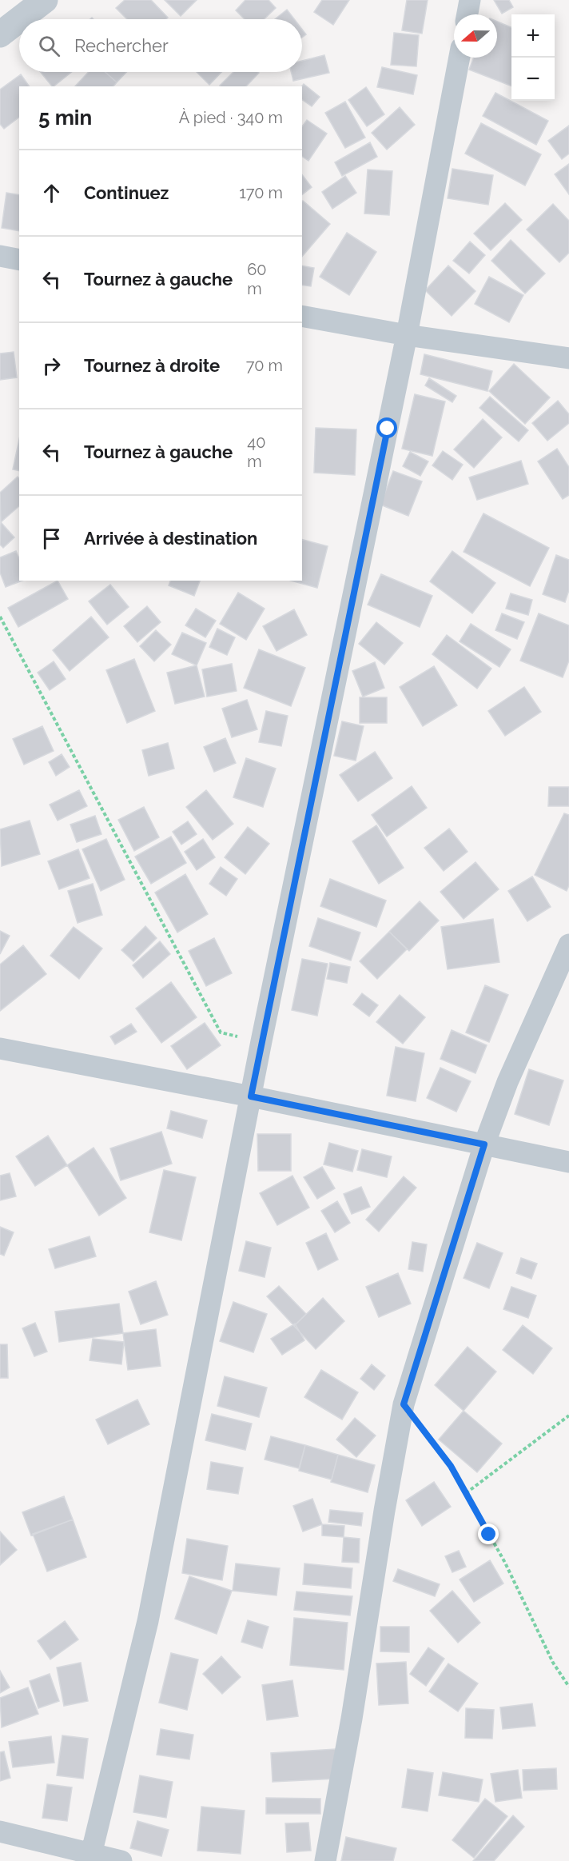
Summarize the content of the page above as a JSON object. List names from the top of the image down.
{
  "north": "left",
  "page": {
    "map_buttons": ["+", "−"],
    "search": "Rechercher",
    "heading": ["5 min", "À pied · 340 m"],
    "list": [
      ["Continuez", "170 m"],
      ["Tournez à gauche", "60 m"],
      ["Tournez à droite", "70 m"],
      ["Tournez à gauche", "40 m"],
      "Arrivée à destination"
    ]
  }
}
